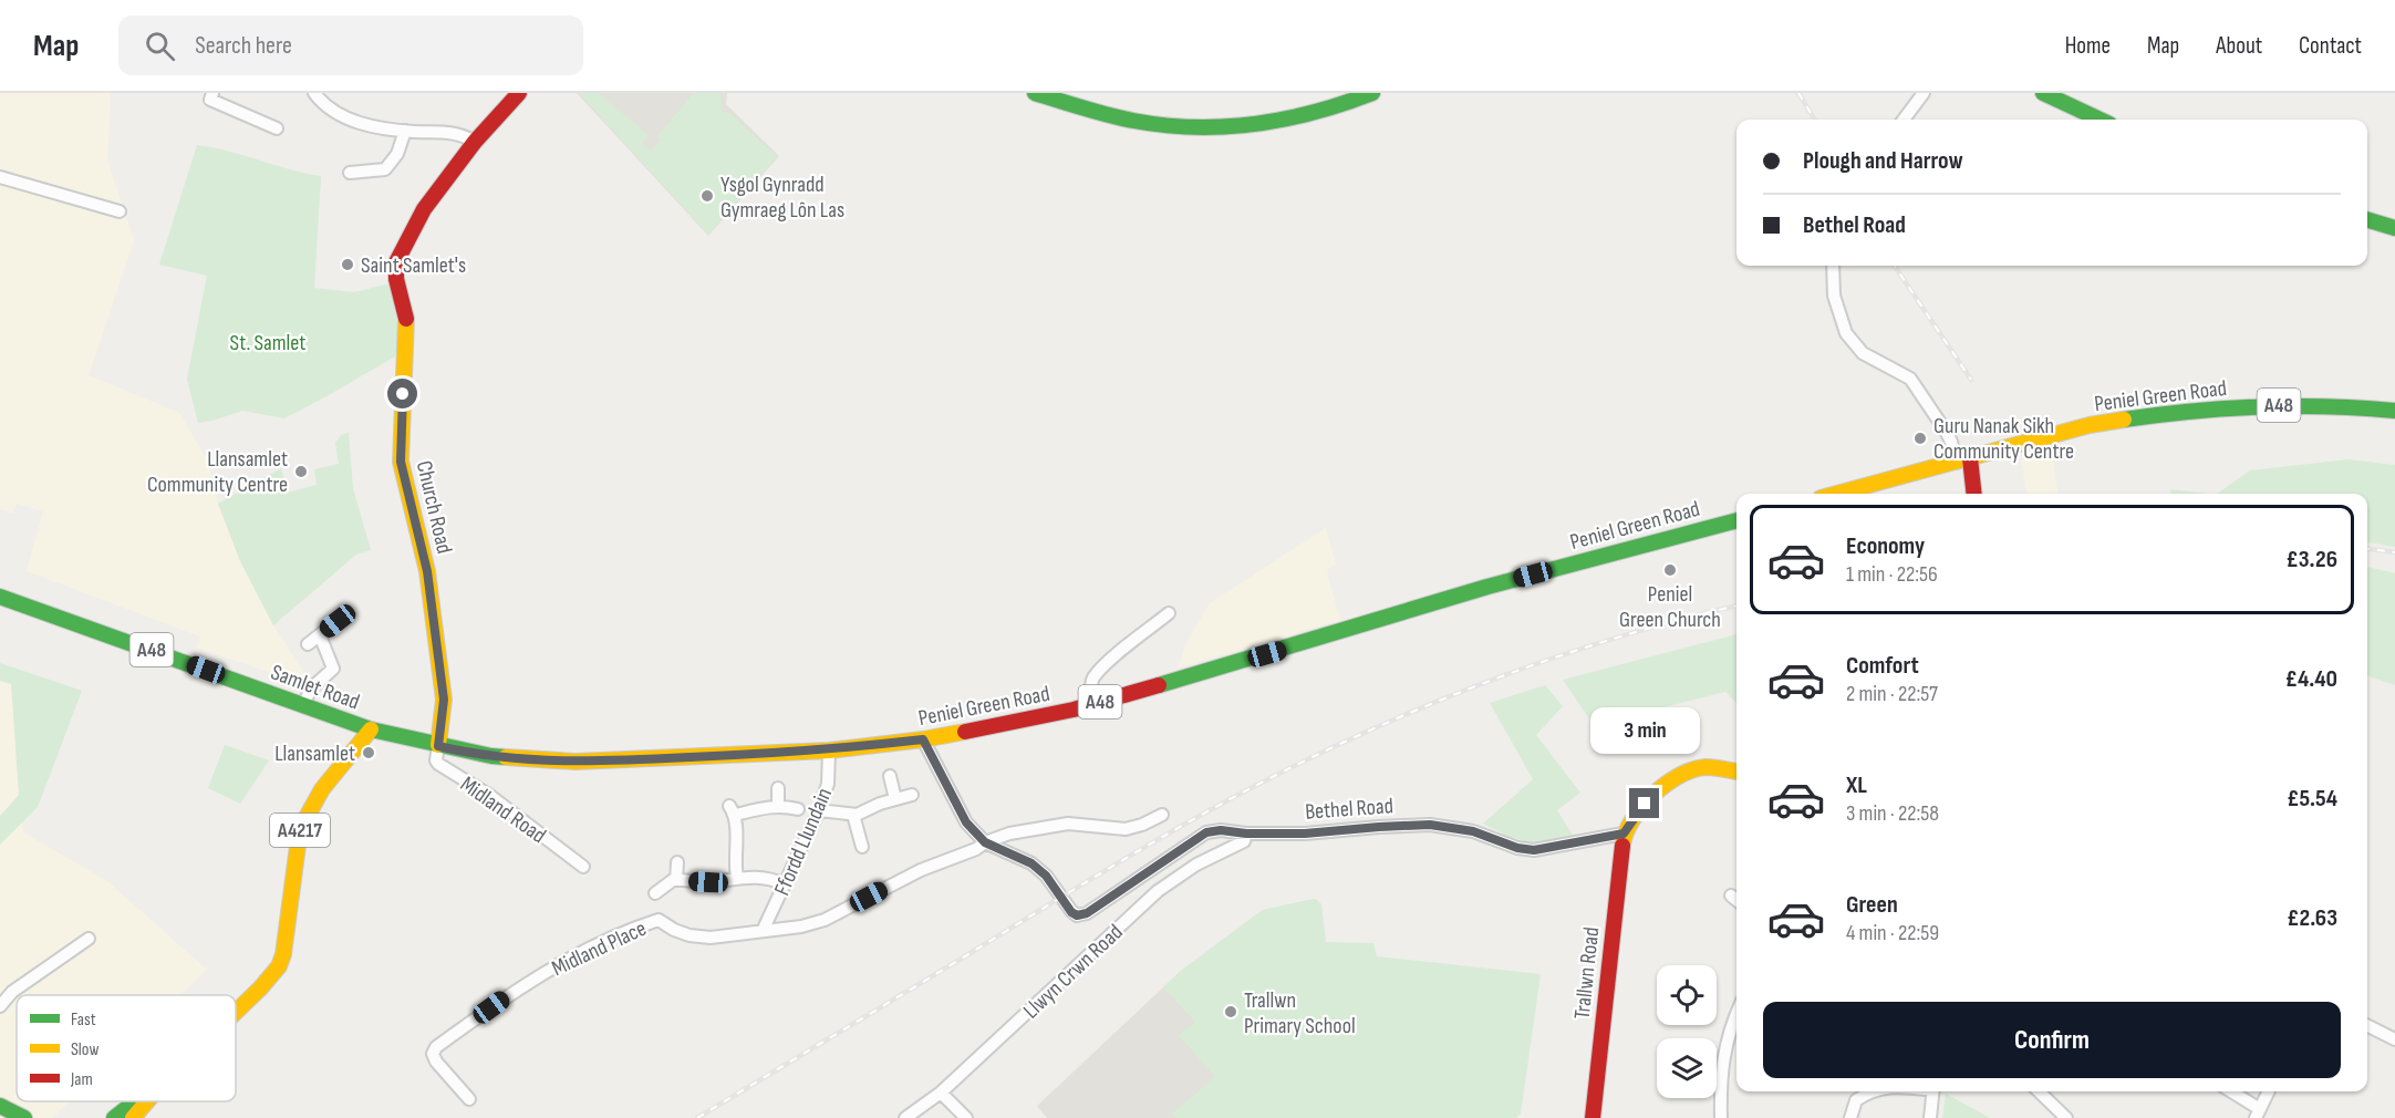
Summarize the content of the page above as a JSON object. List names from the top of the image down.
{
  "streets": {
    "main road": [
      "Peniel Green Road",
      "A48",
      "Church Road",
      "Samlet Road",
      "A4217",
      "Trallwn Road"
    ],
    "street": [
      "Bethel Road",
      "Midland Road",
      "Ffordd Llundain",
      "Midland Place",
      "Llwyn Crwn Road"
    ]
  },
  "crossings": [
    ["Peniel Green Road", "Church Road"],
    ["Peniel Green Road", "Samlet Road"],
    ["Peniel Green Road", "Midland Road"],
    ["Peniel Green Road", "Ffordd Llundain"],
    ["Church Road", "Midland Road"],
    ["Bethel Road", "Midland Place"],
    ["Bethel Road", "Llwyn Crwn Road"],
    ["Bethel Road", "Trallwn Road"],
    ["Ffordd Llundain", "Midland Place"]
  ],
  "parks": ["St. Samlet"],
  "places": [
    "Ysgol Gynradd Gymraeg Lôn Las",
    "Saint Samlet's",
    "Guru Nanak Sikh Community Centre",
    "Llansamlet Community Centre",
    "Peniel Green Church",
    "Llansamlet",
    "Trallwn Primary School"
  ],
  "legend": ["Fast", "Slow", "Jam"],
  "page": {
    "header": "Map",
    "search": "Search here",
    "nav": [
      "Home",
      "Map",
      "About",
      "Contact"
    ],
    "banner": ["Plough and Harrow", "Bethel Road"],
    "list": [
      {
        "name": "Economy",
        "note": "1 min · 22:56",
        "value": "£3.26"
      },
      {
        "name": "Comfort",
        "note": "2 min · 22:57",
        "value": "£4.40"
      },
      {
        "name": "XL",
        "note": "3 min · 22:58",
        "value": "£5.54"
      },
      {
        "name": "Green",
        "note": "4 min · 22:59",
        "value": "£2.63"
      }
    ],
    "bubble": "3 min",
    "buttons": "Confirm"
  }
}
